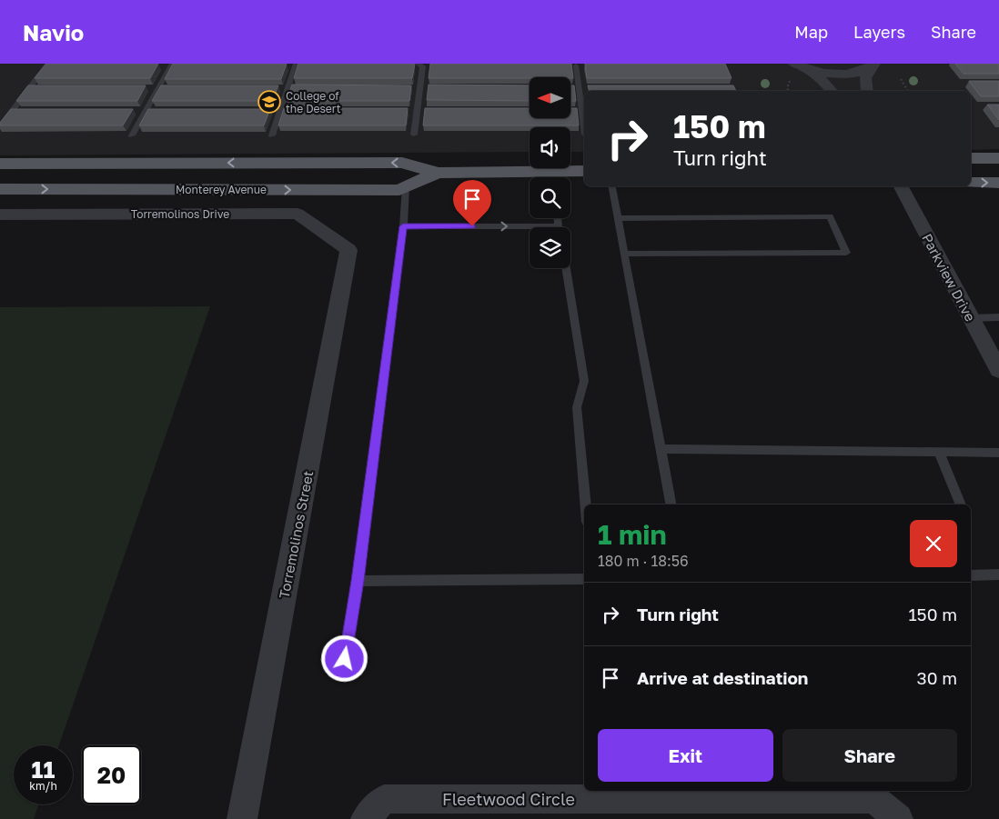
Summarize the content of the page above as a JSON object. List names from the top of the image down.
{
  "streets": {
    "main road": ["Monterey Avenue"],
    "street": [
      "Torremolinos Drive",
      "Parkview Drive",
      "Torremolinos Street",
      "Fleetwood Circle"
    ]
  },
  "crossings": [
    ["Torremolinos Drive", "Torremolinos Street"]
  ],
  "places": {
    "school or university": ["College of the Desert"]
  },
  "north": "left",
  "page": {
    "header": "Navio",
    "nav": ["Map", "Layers", "Share"],
    "turn": ["150 m", "Turn right"],
    "heading": ["1 min", "180 m · 18:56"],
    "list": [
      {
        "name": "Turn right",
        "value": "150 m"
      },
      {
        "name": "Arrive at destination",
        "value": "30 m"
      }
    ],
    "buttons": ["Exit", "Share"],
    "speed": "11 km/h",
    "limit": "20"
  }
}
